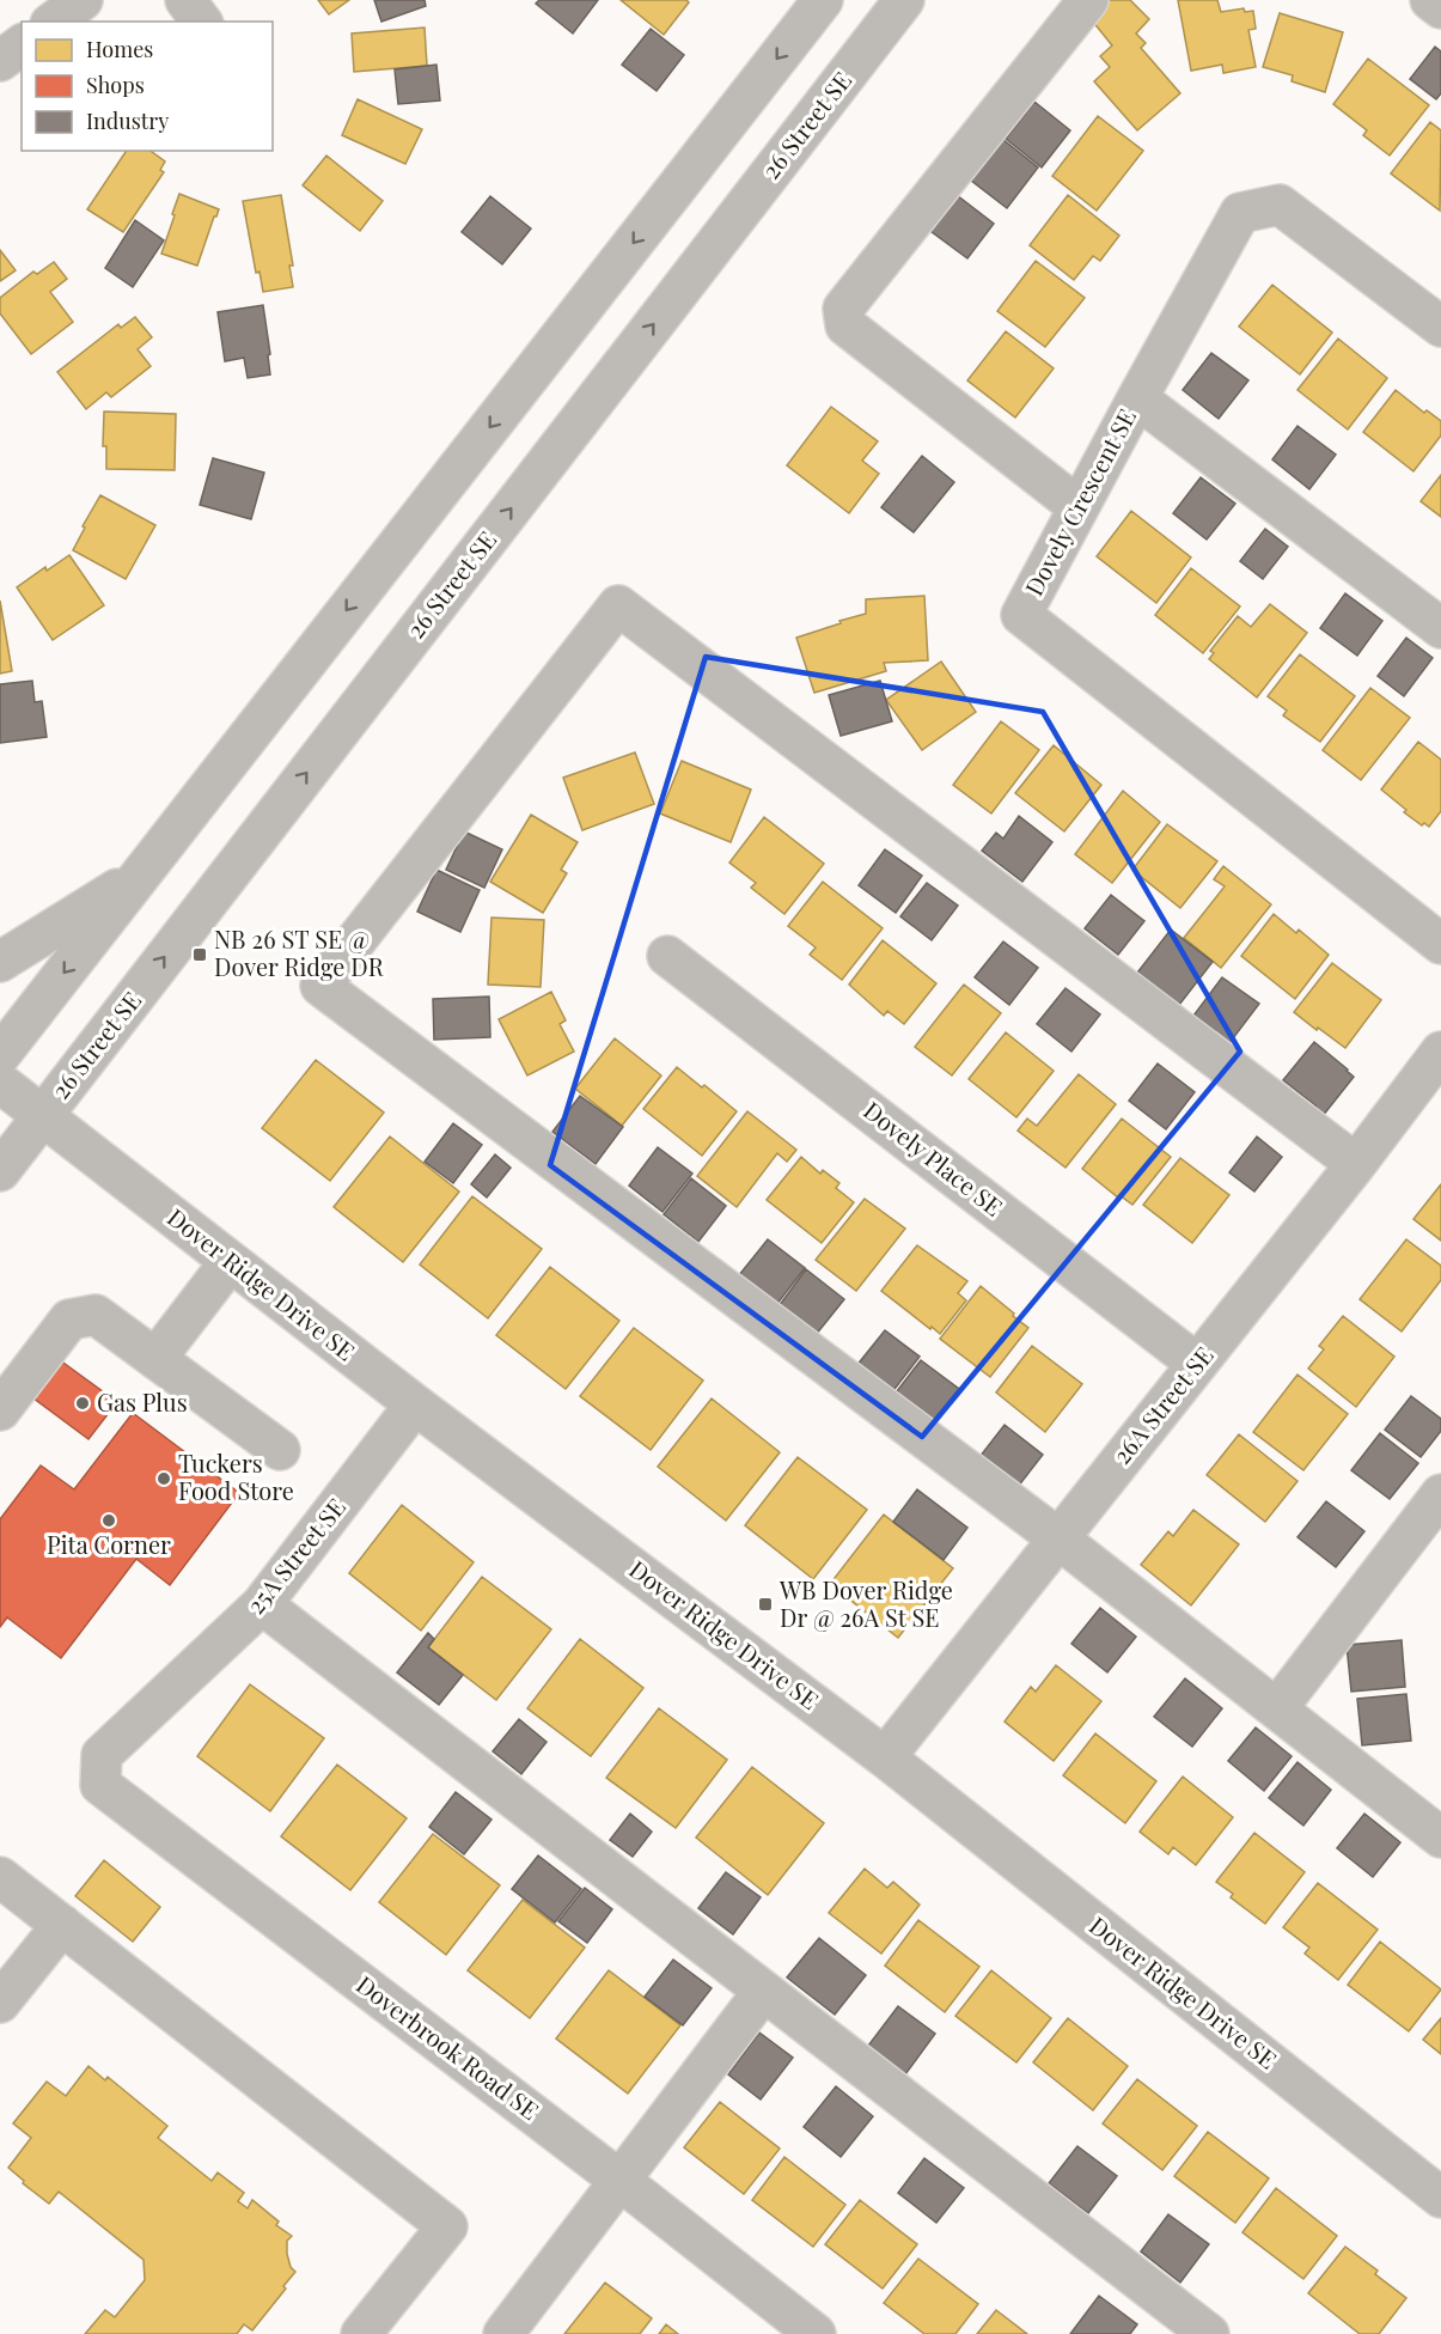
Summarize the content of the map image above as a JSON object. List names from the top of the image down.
{
  "streets": {
    "street": [
      "26 Street SE",
      "Dovely Crescent SE",
      "Dovely Place SE",
      "Dover Ridge Drive SE",
      "26A Street SE",
      "25A Street SE",
      "Doverbrook Road SE"
    ]
  },
  "crossings": [
    ["26 Street SE", "Dover Ridge Drive SE"],
    ["Dovely Place SE", "26A Street SE"],
    ["Dover Ridge Drive SE", "26A Street SE"],
    ["Dover Ridge Drive SE", "25A Street SE"],
    ["25A Street SE", "Doverbrook Road SE"]
  ],
  "places": {
    "transit": ["NB 26 ST SE @ Dover Ridge DR", "WB Dover Ridge Dr @ 26A St SE"],
    "other": ["Gas Plus", "Tuckers Food Store", "Pita Corner"]
  },
  "legend": ["Homes", "Shops", "Industry"]
}
